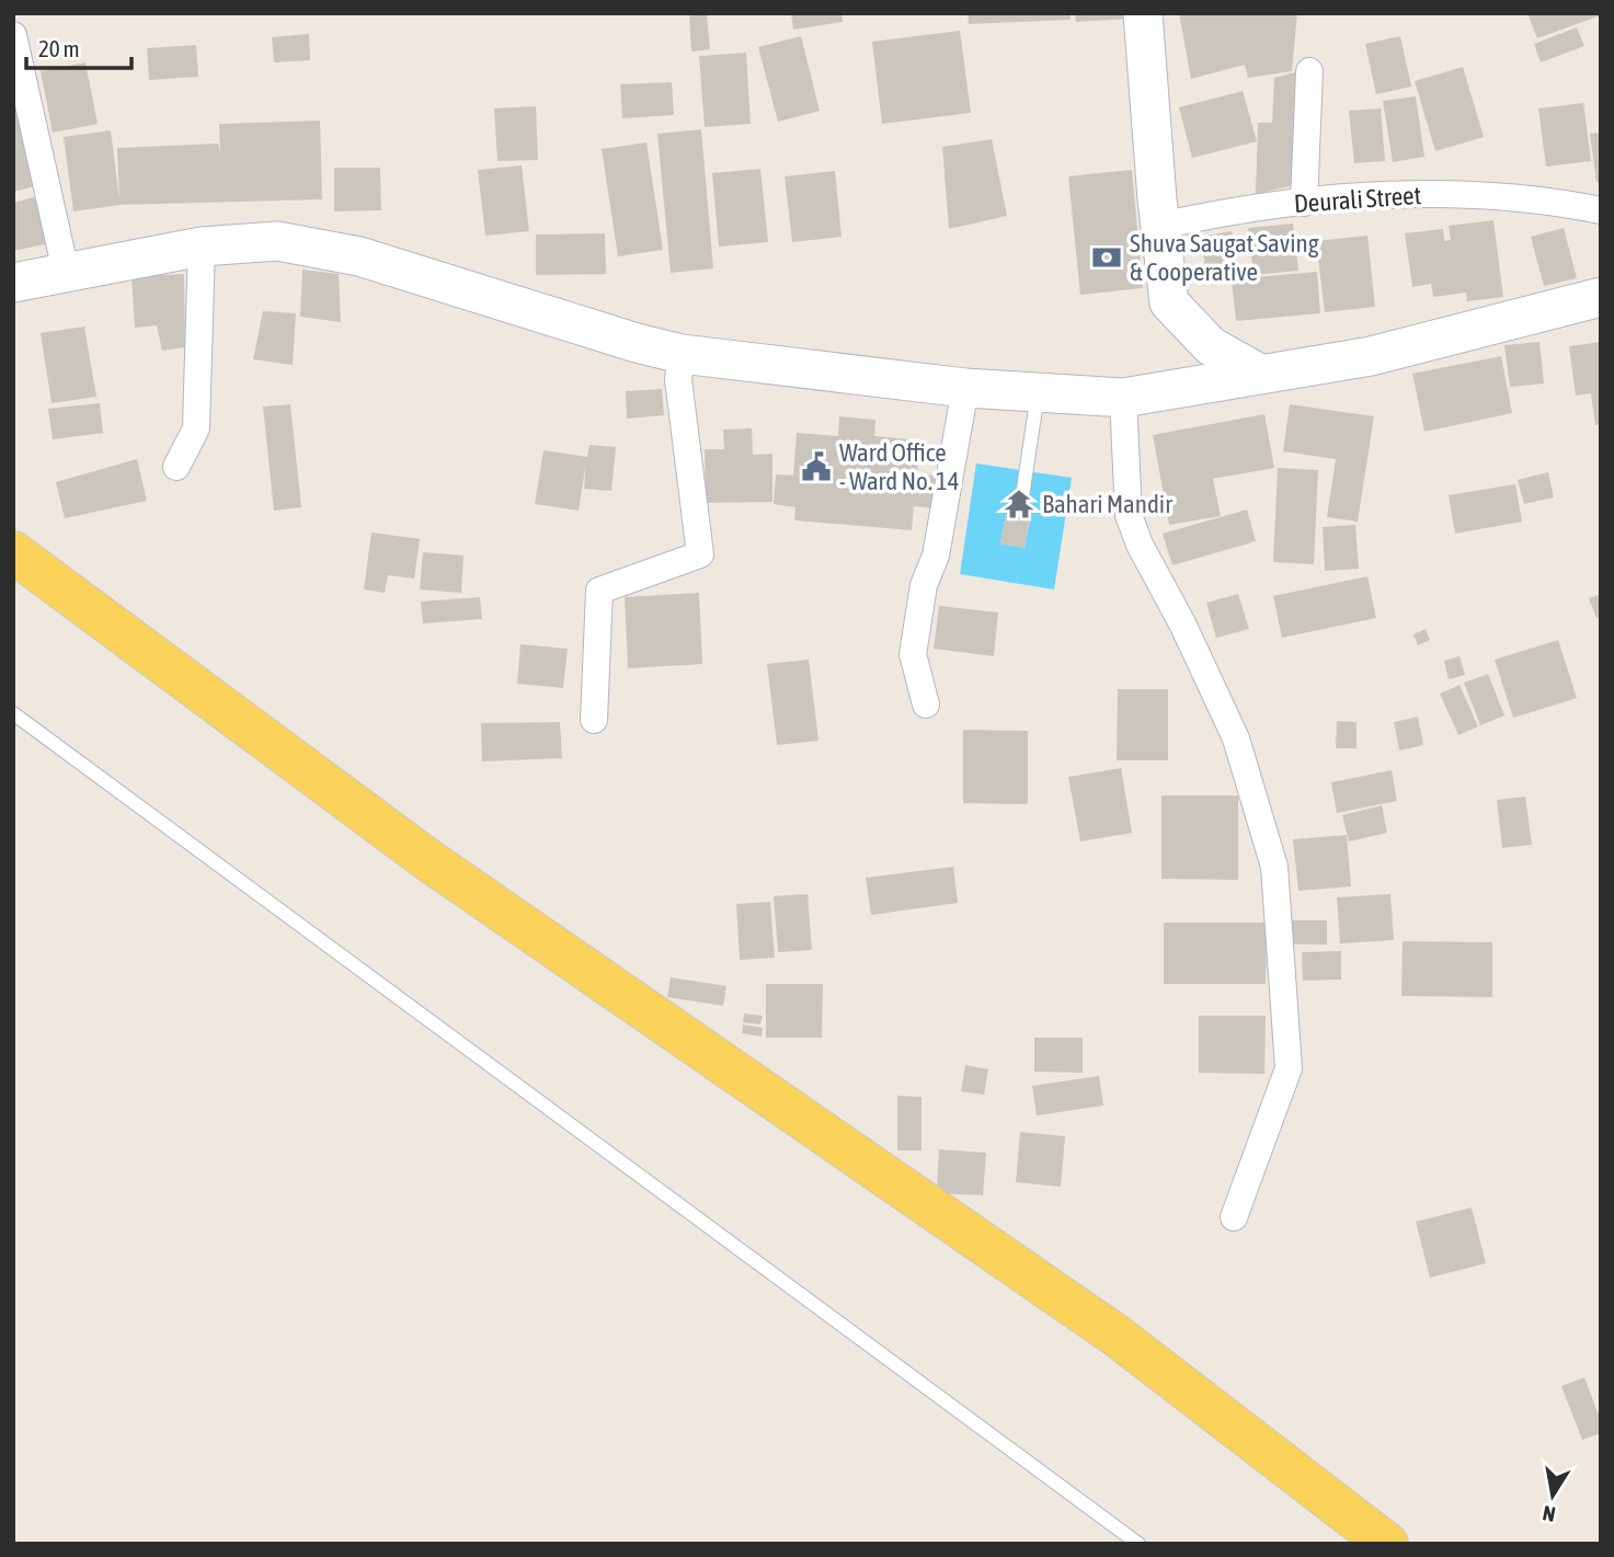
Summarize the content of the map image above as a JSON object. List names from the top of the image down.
{
  "streets": {
    "street": ["Deurali Street"]
  },
  "places": {
    "bank": ["Shuva Saugat Saving & Cooperative"],
    "public building": ["Ward Office - Ward No. 14"],
    "temple": ["Bahari Mandir"]
  },
  "scale_bar": "20 m",
  "north": "bottom"
}
